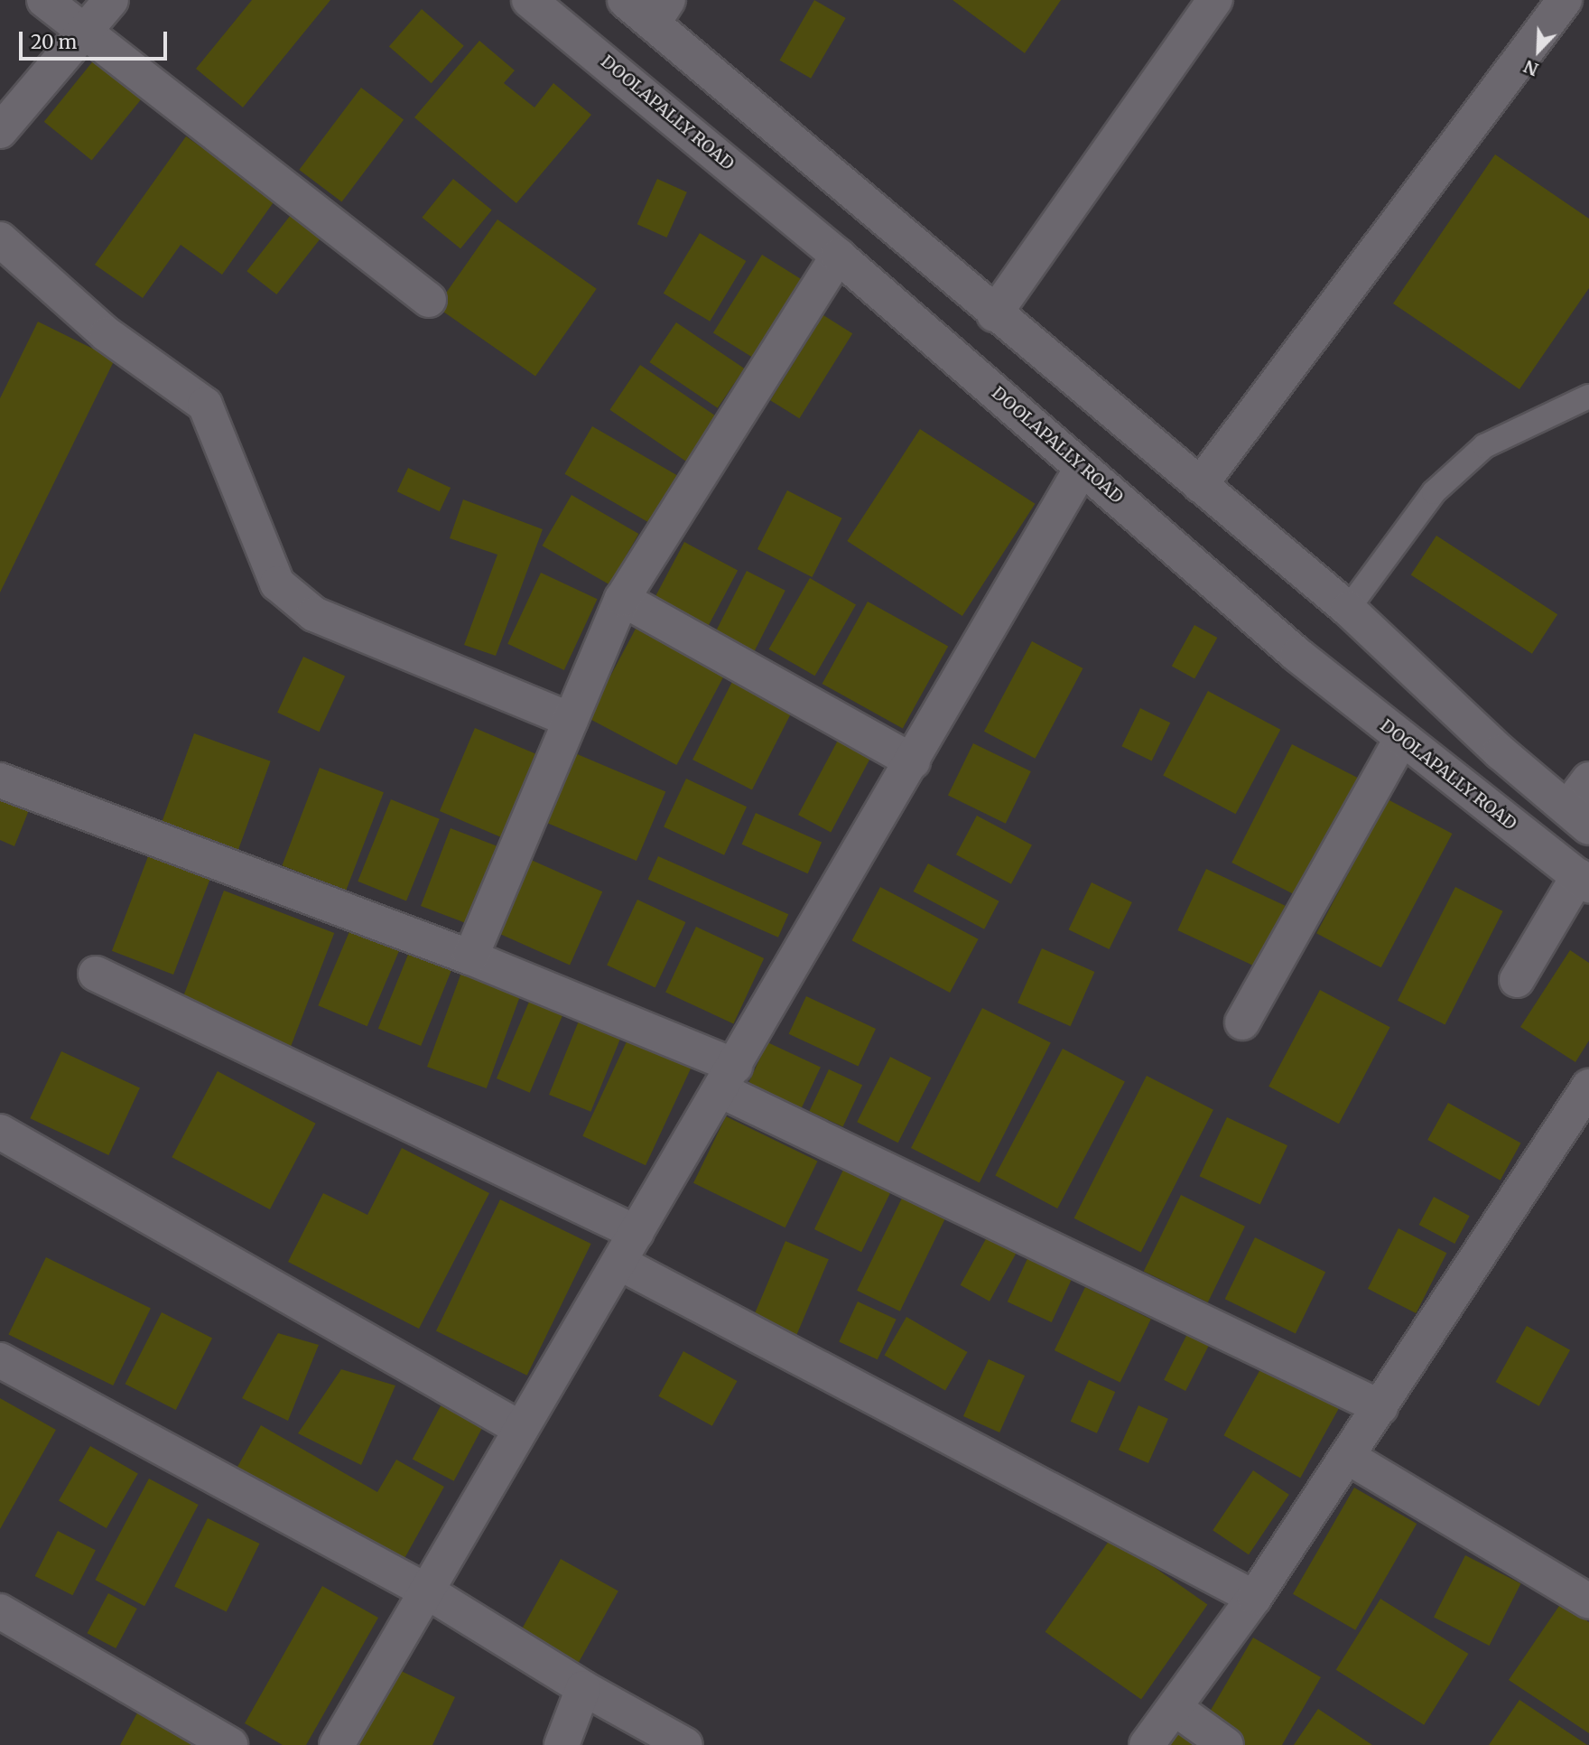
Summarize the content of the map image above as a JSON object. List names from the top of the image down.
{
  "streets": {
    "street": ["DOOLAPALLY ROAD"]
  },
  "scale_bar": "20 m",
  "north": "bottom left"
}
